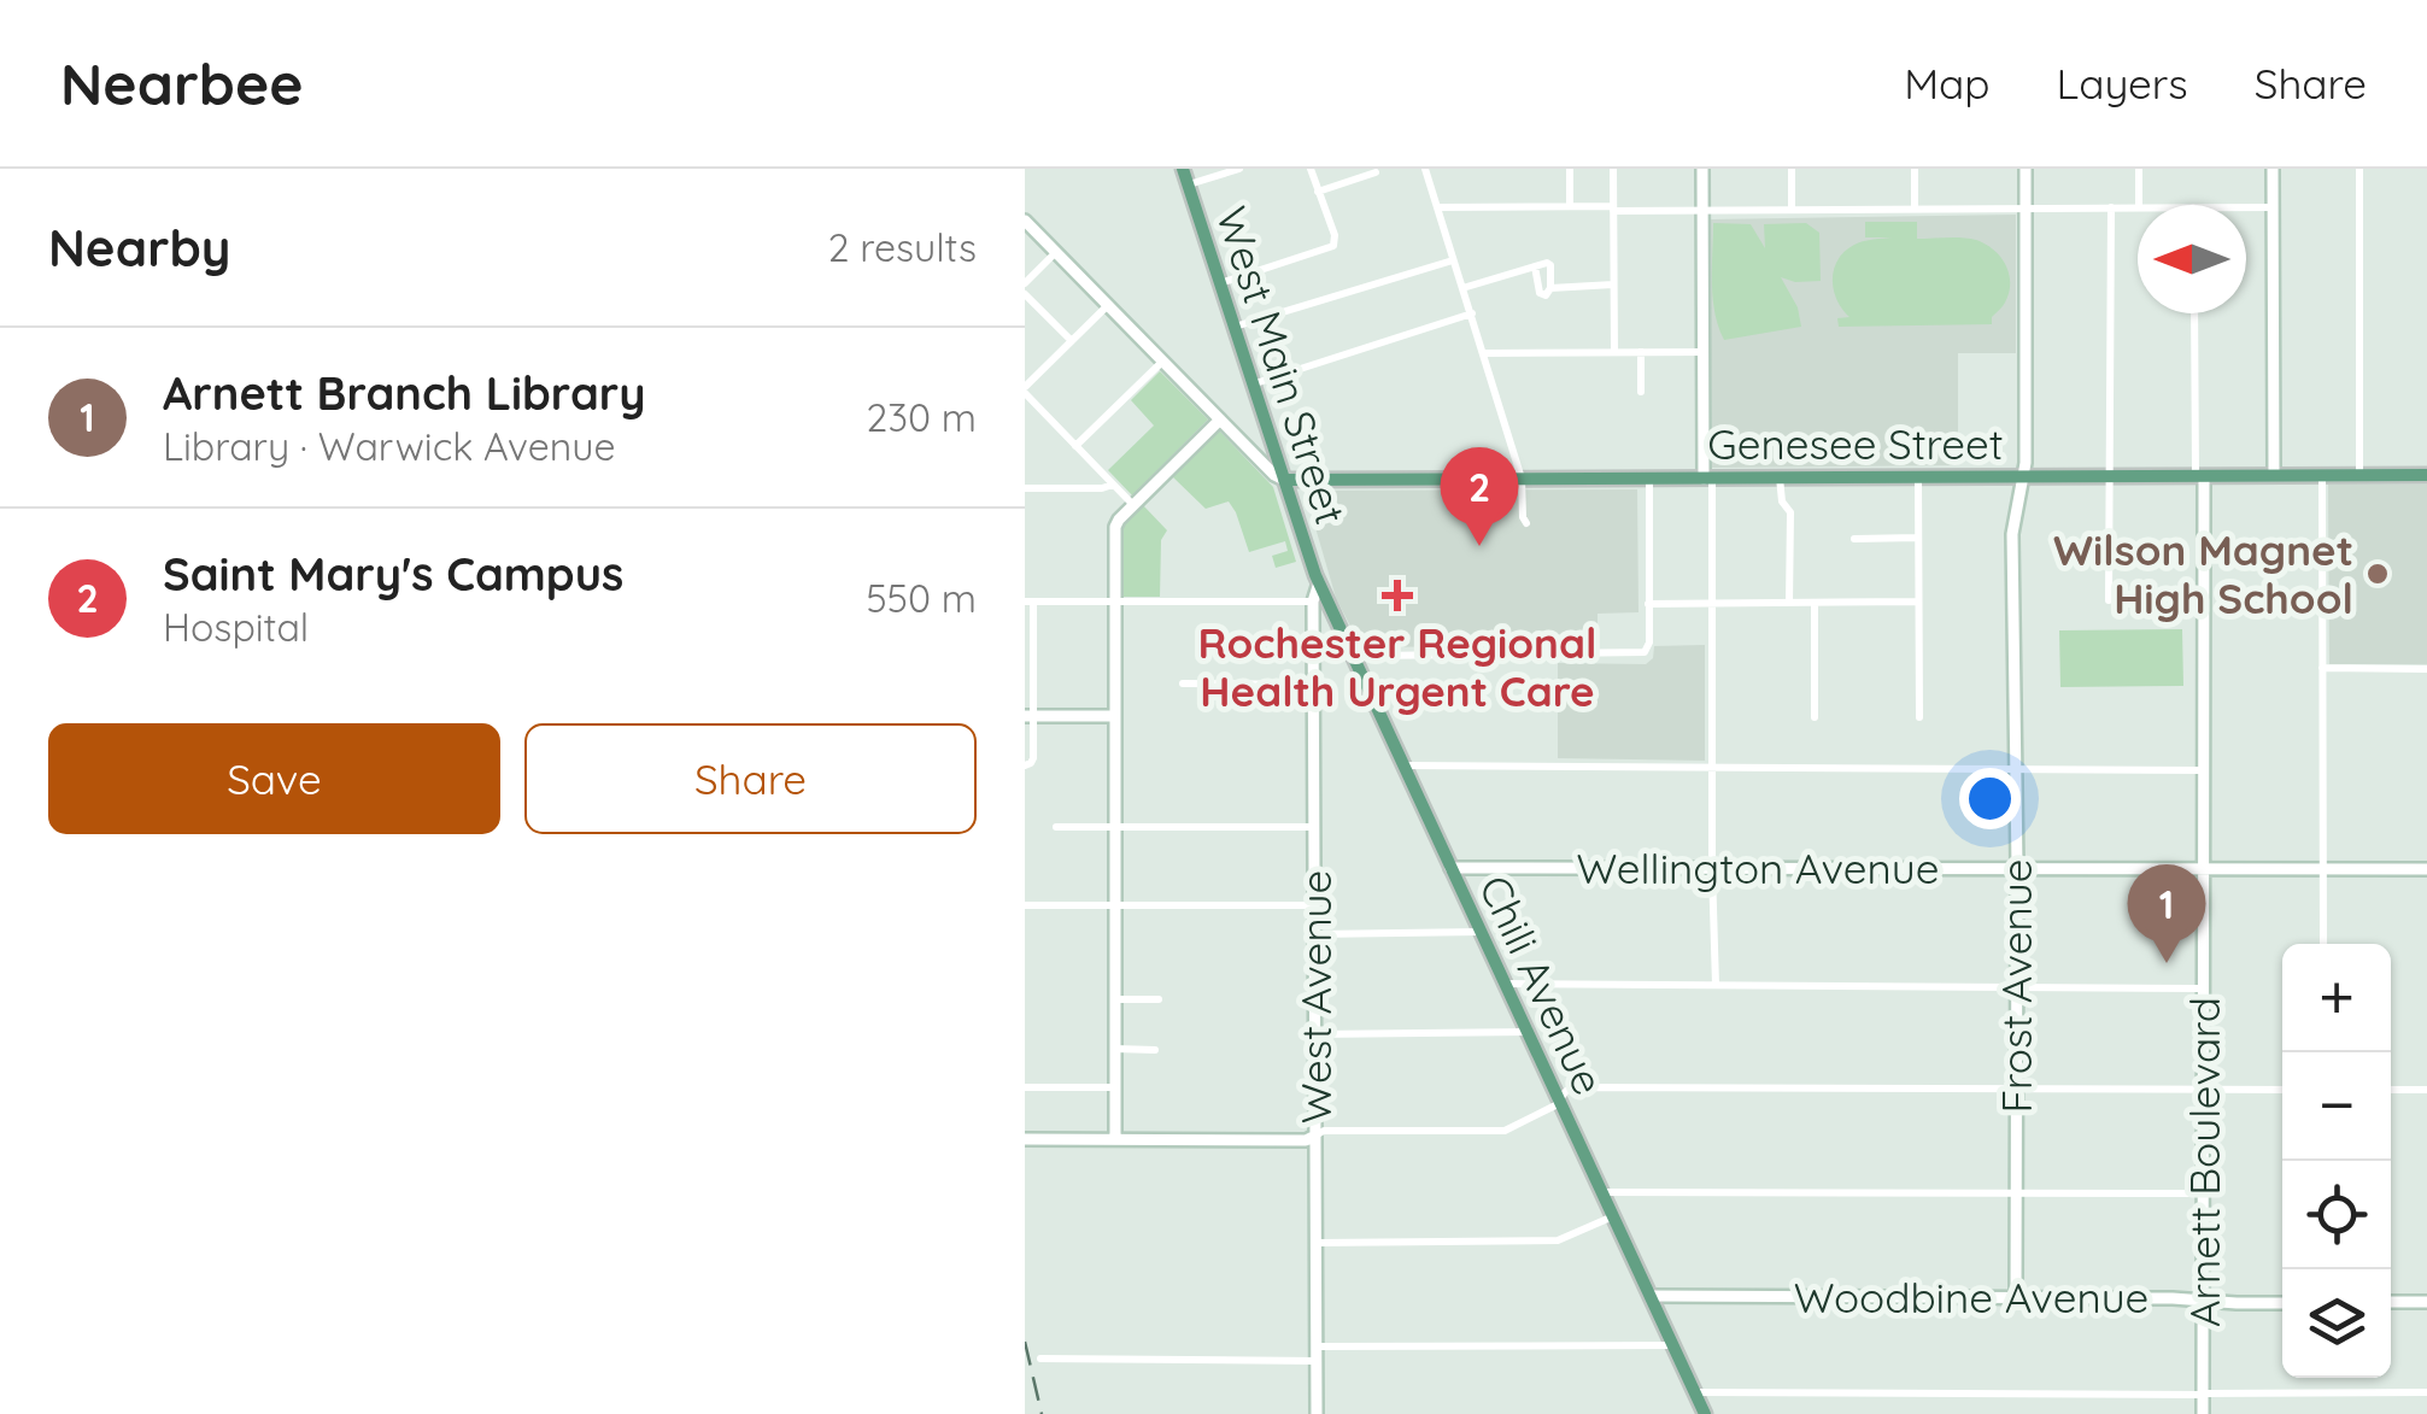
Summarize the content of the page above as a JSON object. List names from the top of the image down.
{
  "streets": {
    "main road": ["West Main Street", "Genesee Street", "Chili Avenue"],
    "street": [
      "Wellington Avenue",
      "Frost Avenue",
      "West Avenue",
      "Arnett Boulevard",
      "Woodbine Avenue"
    ]
  },
  "crossings": [
    ["West Main Street", "Genesee Street"],
    ["West Main Street", "Chili Avenue"],
    ["West Main Street", "West Avenue"],
    ["Genesee Street", "Frost Avenue"],
    ["Genesee Street", "Arnett Boulevard"],
    ["Wellington Avenue", "Chili Avenue"],
    ["Wellington Avenue", "Frost Avenue"],
    ["Wellington Avenue", "Arnett Boulevard"],
    ["Chili Avenue", "West Avenue"],
    ["Chili Avenue", "Woodbine Avenue"],
    ["Frost Avenue", "Woodbine Avenue"],
    ["Arnett Boulevard", "Woodbine Avenue"]
  ],
  "places": {
    "other": ["Wilson Magnet High School"],
    "health": ["Rochester Regional Health Urgent Care"]
  },
  "north": "left",
  "page": {
    "header": "Nearbee",
    "nav": ["Map", "Layers", "Share"],
    "heading": ["Nearby", "2 results"],
    "list": [
      {
        "mark": "1",
        "name": "Arnett Branch Library",
        "note": "Library · Warwick Avenue",
        "value": "230 m"
      },
      {
        "mark": "2",
        "name": "Saint Mary's Campus",
        "note": "Hospital",
        "value": "550 m"
      }
    ],
    "pins": ["2", "1"],
    "buttons": ["Save", "Share"],
    "map_buttons": ["+", "−"]
  }
}
